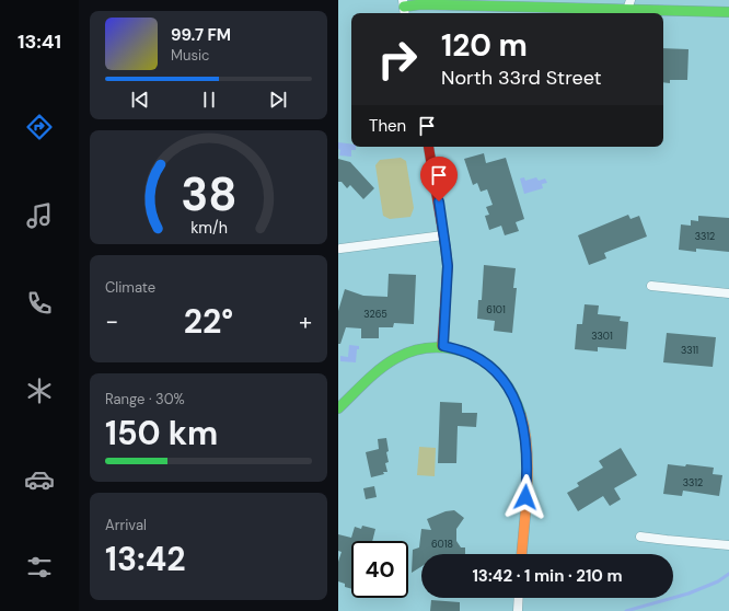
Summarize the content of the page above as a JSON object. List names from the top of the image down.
{
  "house_numbers": [
    "3312",
    "6101",
    "3265",
    "3301",
    "3311",
    "3312",
    "6018"
  ],
  "page": {
    "tabs": "13:41",
    "turn": ["120 m", "North 33rd Street"],
    "song": ["99.7 FM", "Music"],
    "then": "Then",
    "tile": [
      "Climate",
      ["Range · 30%", "150 km"],
      ["Arrival", "13:42"]
    ],
    "heat": ["−", "22°", "+"],
    "limit": "40",
    "trip": "13:42 · 1 min · 210 m",
    "gauge": ["38", "km/h"]
  }
}
